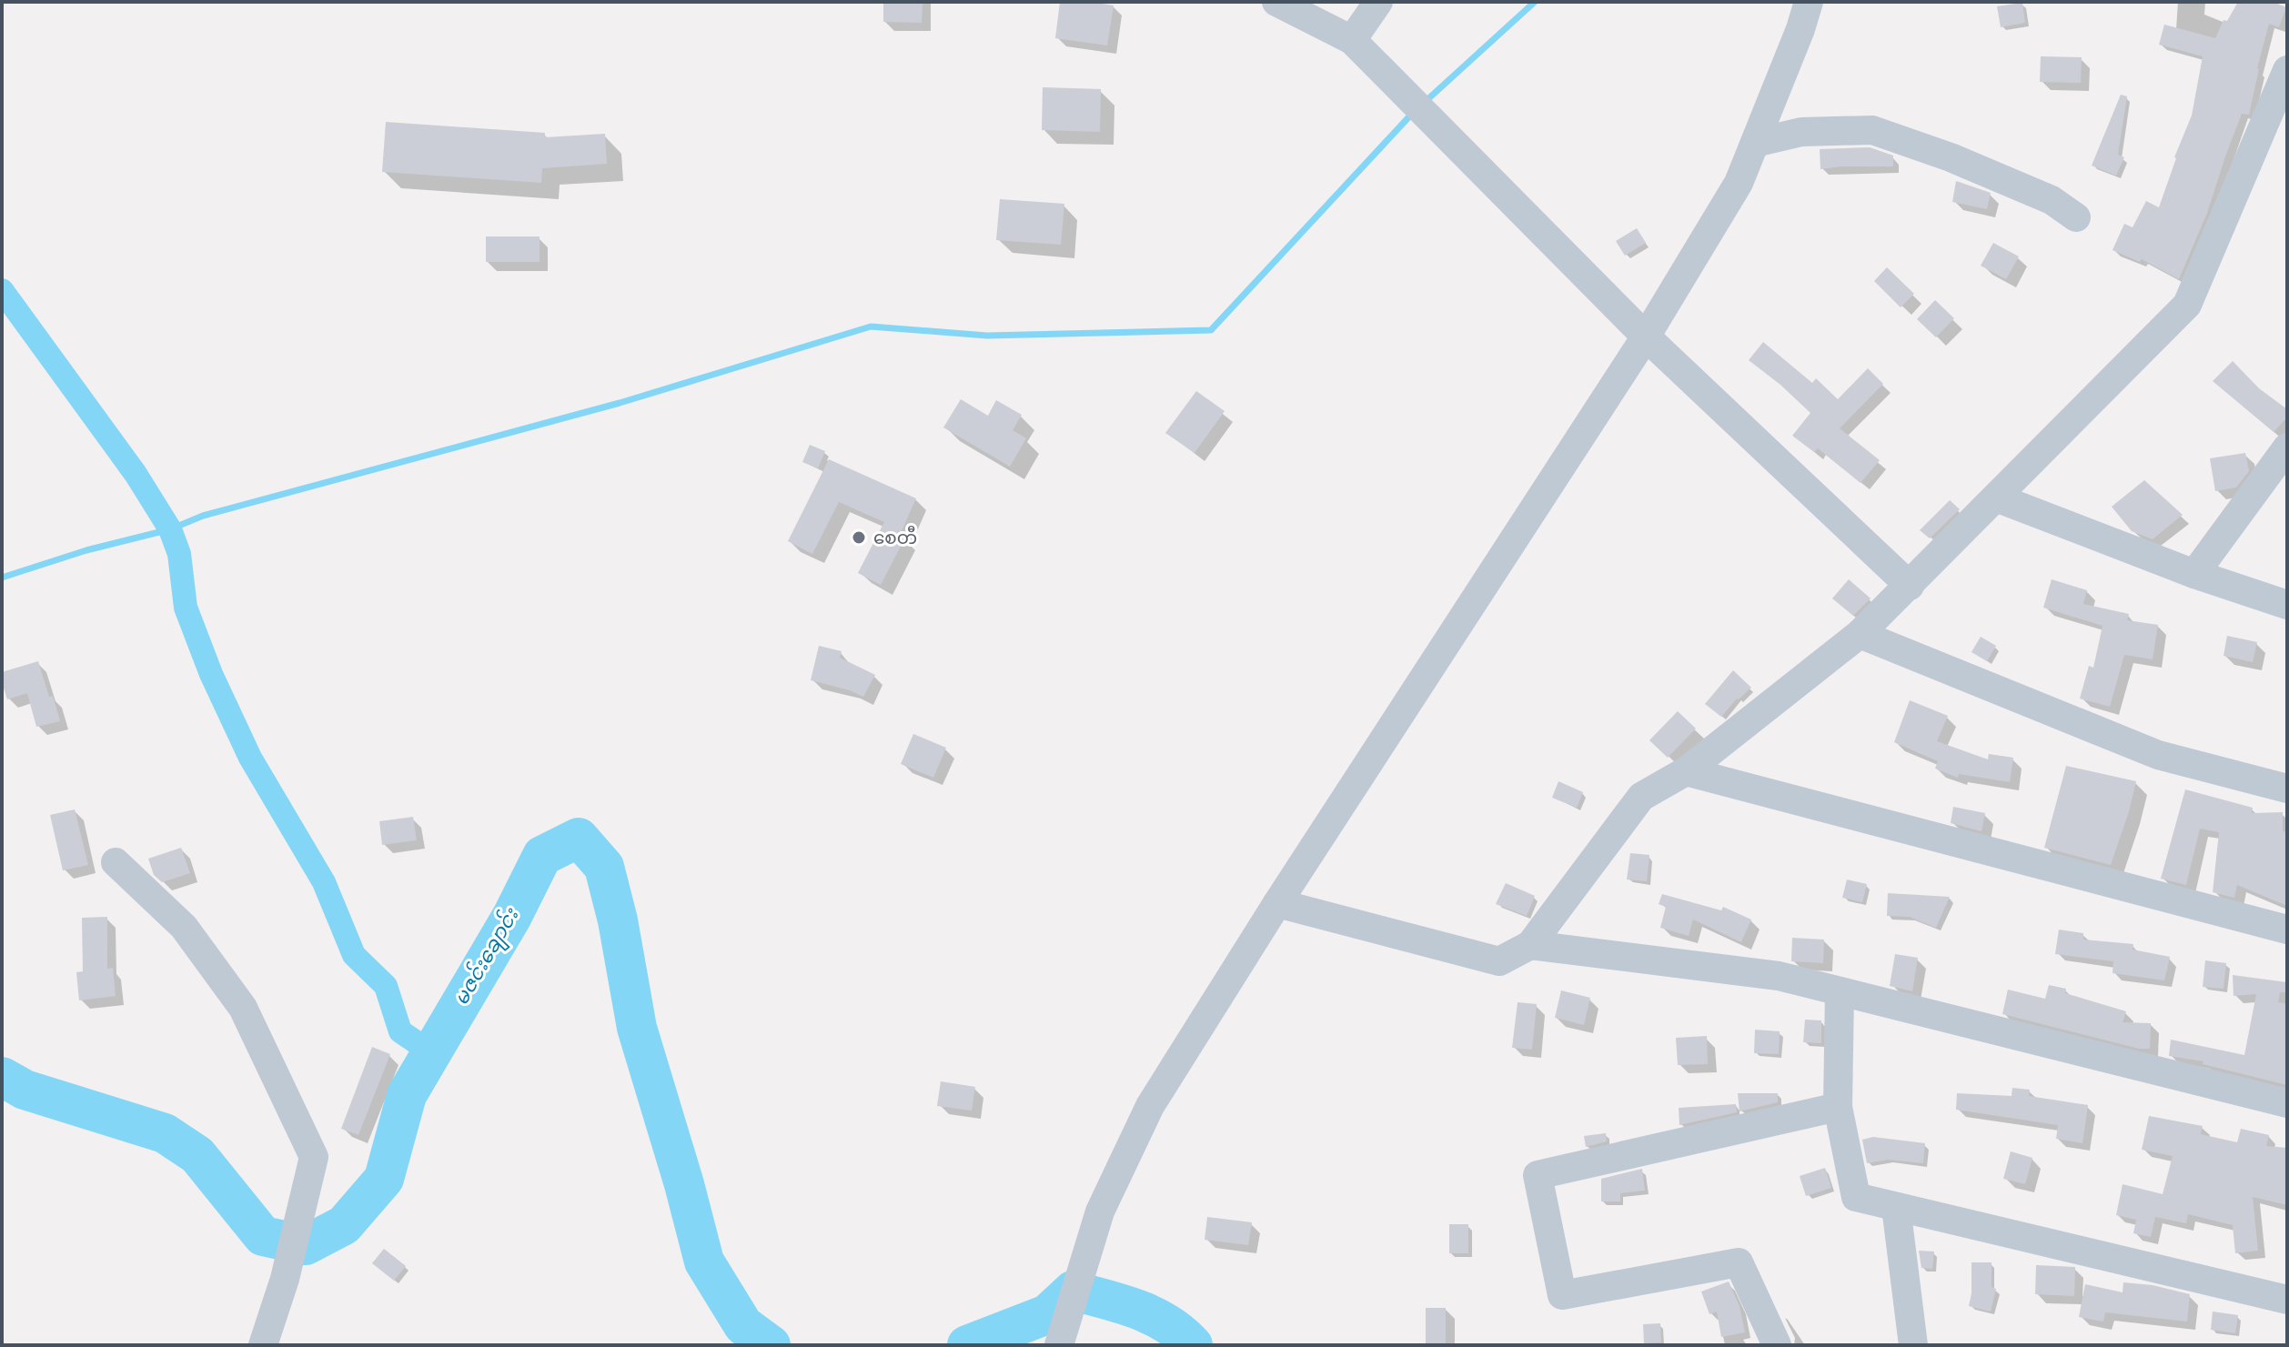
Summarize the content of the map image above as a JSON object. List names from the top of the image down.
{
  "water": ["မဇင်းချောင်း"],
  "places": ["စေတီ"]
}
